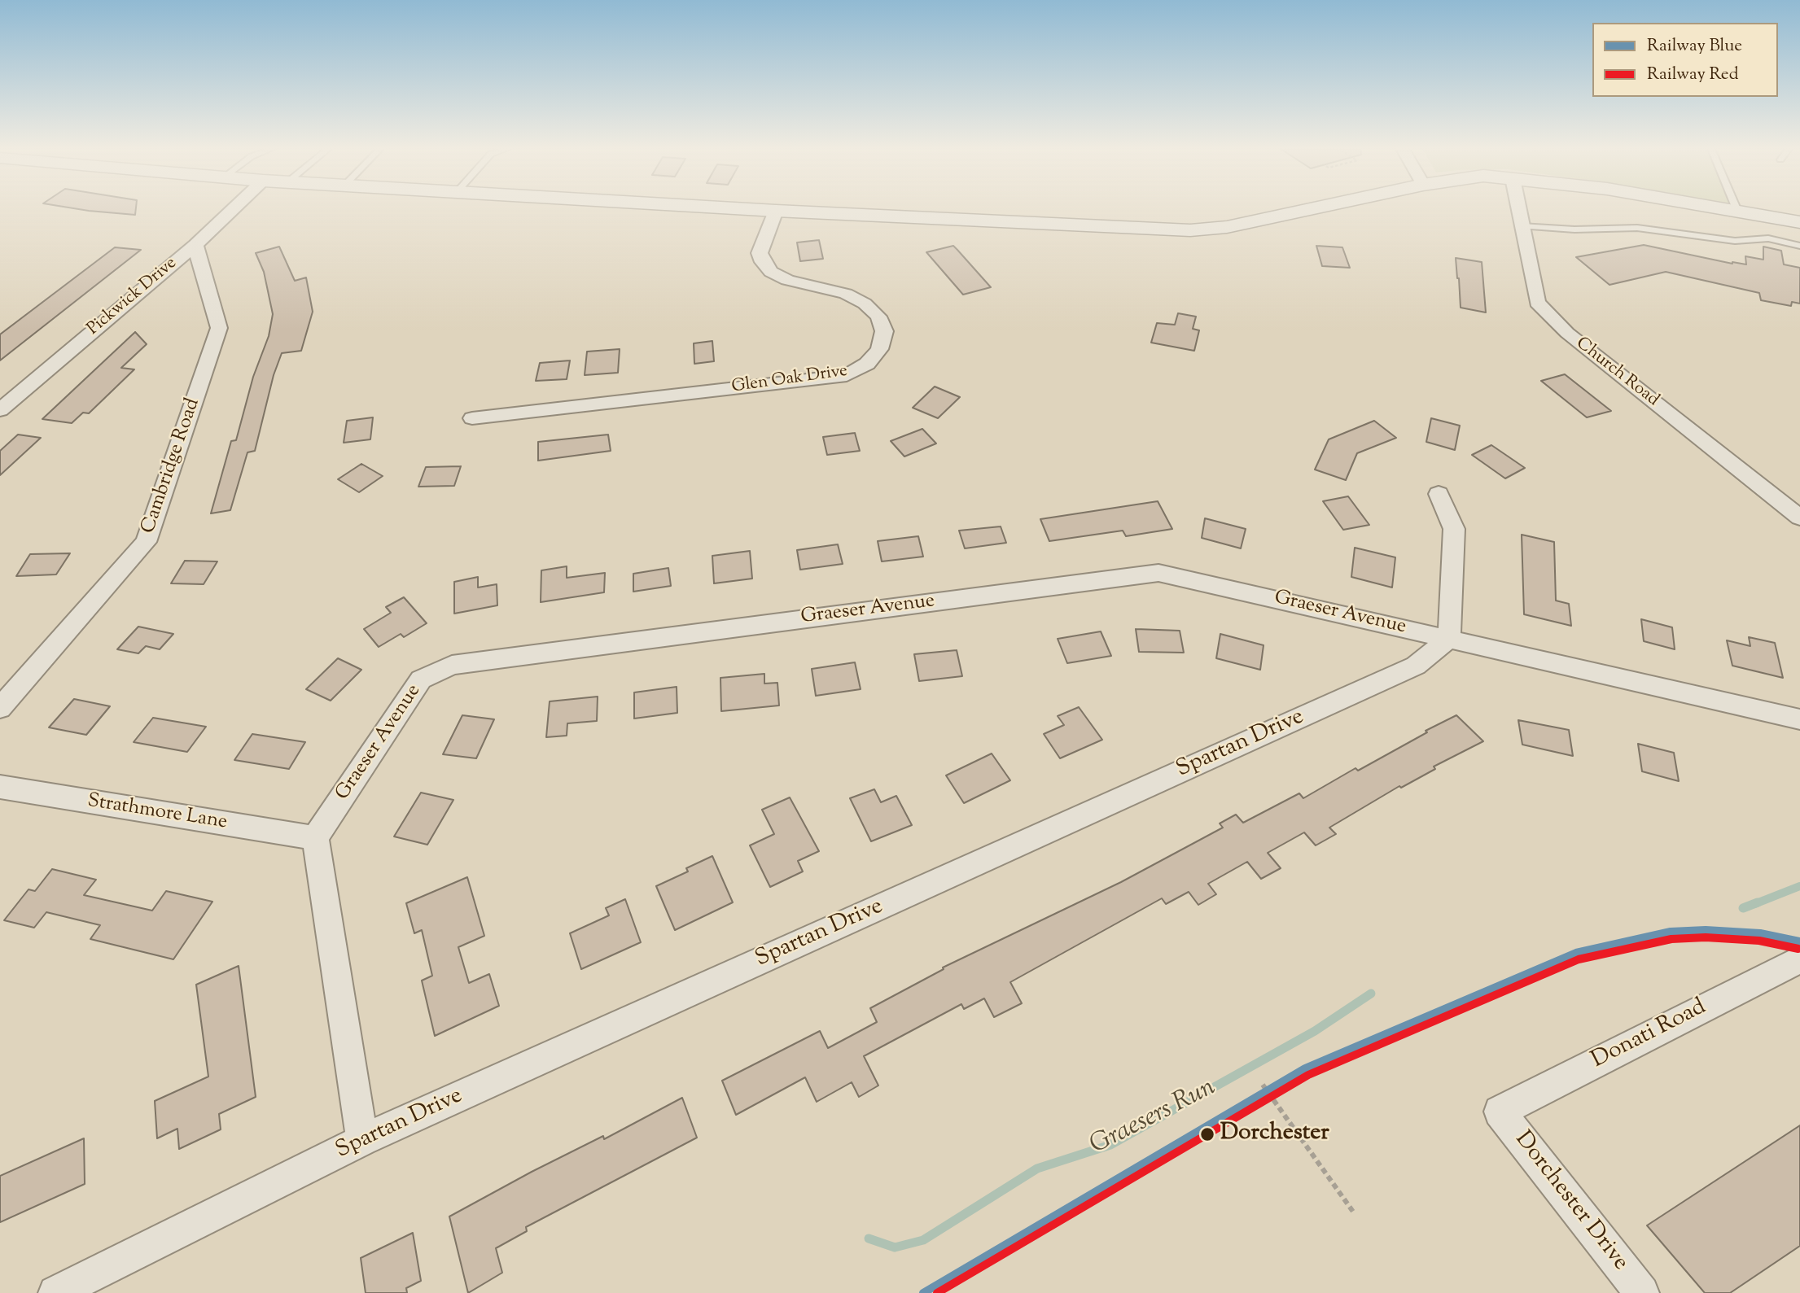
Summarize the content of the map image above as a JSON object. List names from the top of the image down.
{
  "streets": {
    "street": [
      "Pickwick Drive",
      "Church Road",
      "Glen Oak Drive",
      "Cambridge Road",
      "Graeser Avenue",
      "Spartan Drive",
      "Strathmore Lane",
      "Donati Road",
      "Dorchester Drive"
    ]
  },
  "crossings": [
    ["Pickwick Drive", "Cambridge Road"],
    ["Graeser Avenue", "Spartan Drive"],
    ["Graeser Avenue", "Strathmore Lane"],
    ["Donati Road", "Dorchester Drive"]
  ],
  "water": ["Graesers Run"],
  "places": ["Dorchester"],
  "lines": ["rail line Blue", "rail line Red"],
  "legend": ["Railway Blue", "Railway Red"]
}
